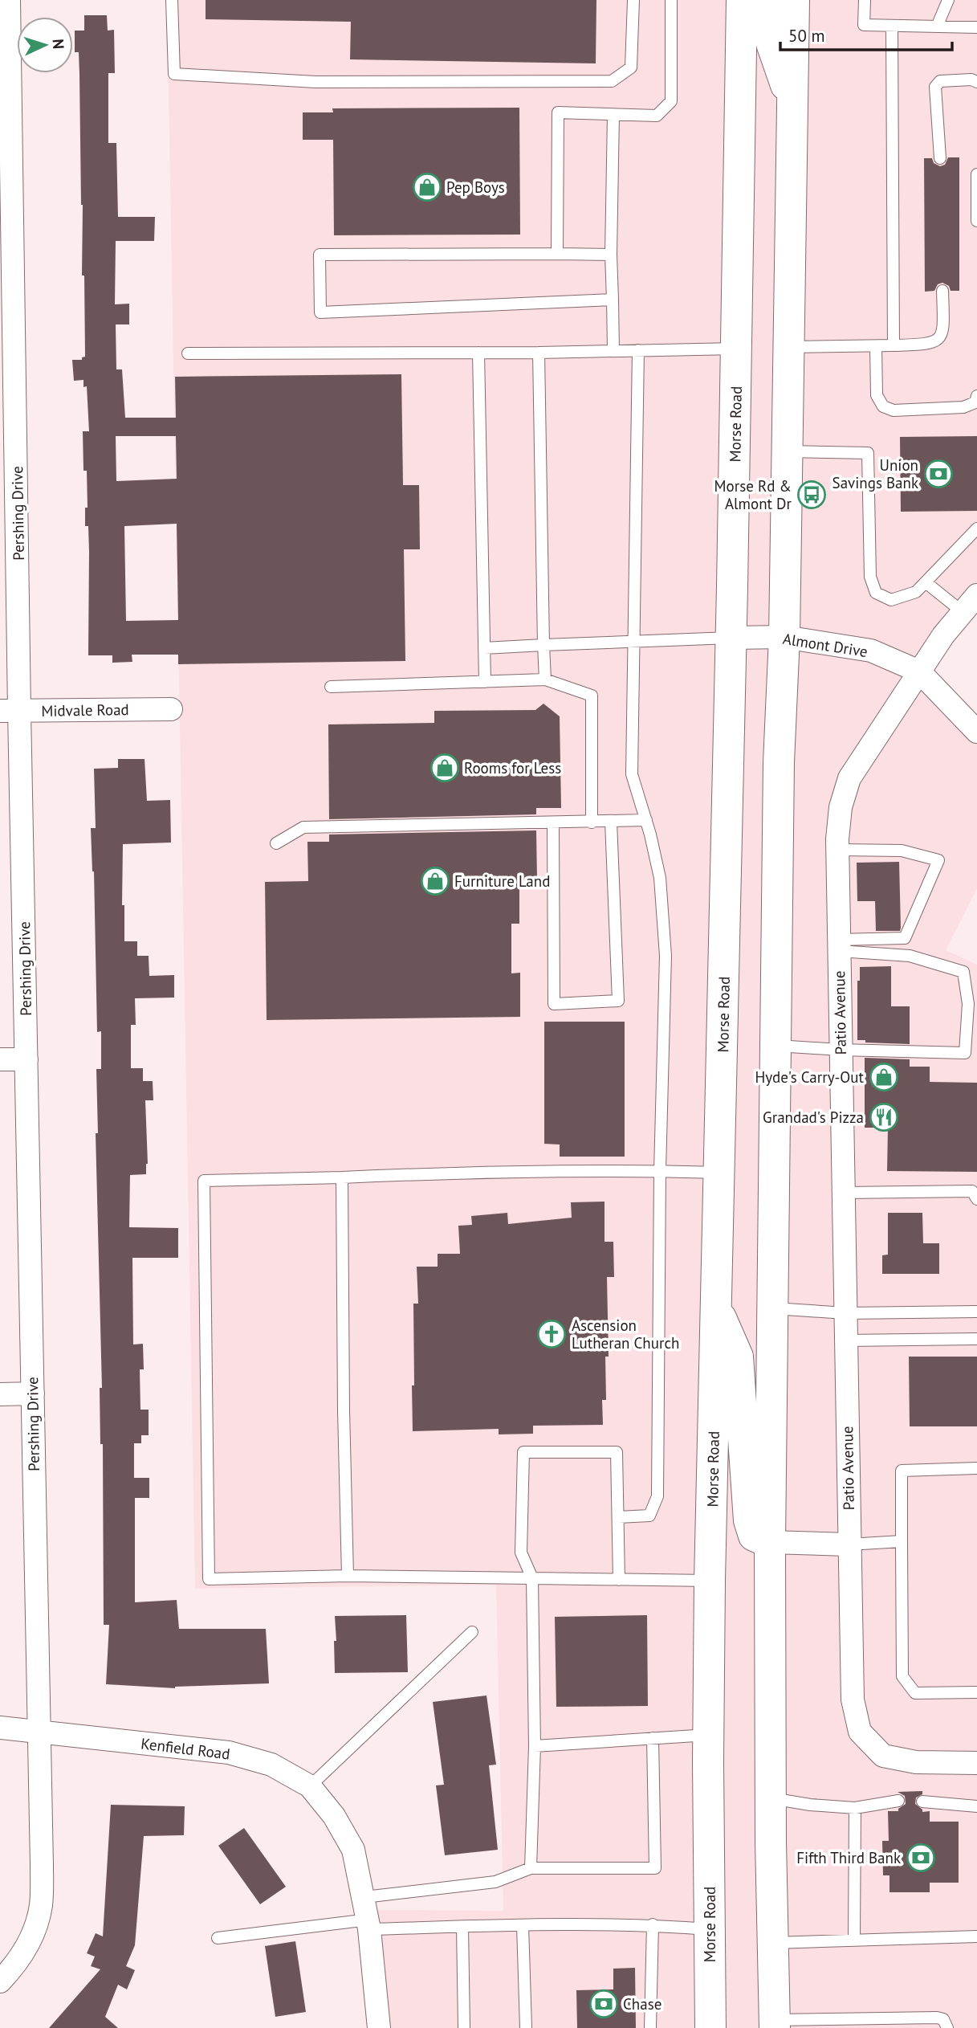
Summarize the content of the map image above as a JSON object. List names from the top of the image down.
{
  "streets": {
    "main road": ["Morse Road"],
    "street": [
      "Pershing Drive",
      "Almont Drive",
      "Midvale Road",
      "Patio Avenue",
      "Kenfield Road"
    ]
  },
  "crossings": [
    ["Morse Road", "Almont Drive"],
    ["Pershing Drive", "Midvale Road"],
    ["Pershing Drive", "Kenfield Road"],
    ["Almont Drive", "Patio Avenue"]
  ],
  "places": {
    "shop": [
      "Pep Boys",
      "Rooms for Less",
      "Furniture Land",
      "Hyde's Carry-Out"
    ],
    "bank": ["Union Savings Bank", "Fifth Third Bank", "Chase"],
    "bus stop": ["Morse Rd & Almont Dr"],
    "restaurant": ["Grandad's Pizza"],
    "church": ["Ascension Lutheran Church"]
  },
  "scale_bar": "50 m",
  "north": "right"
}
